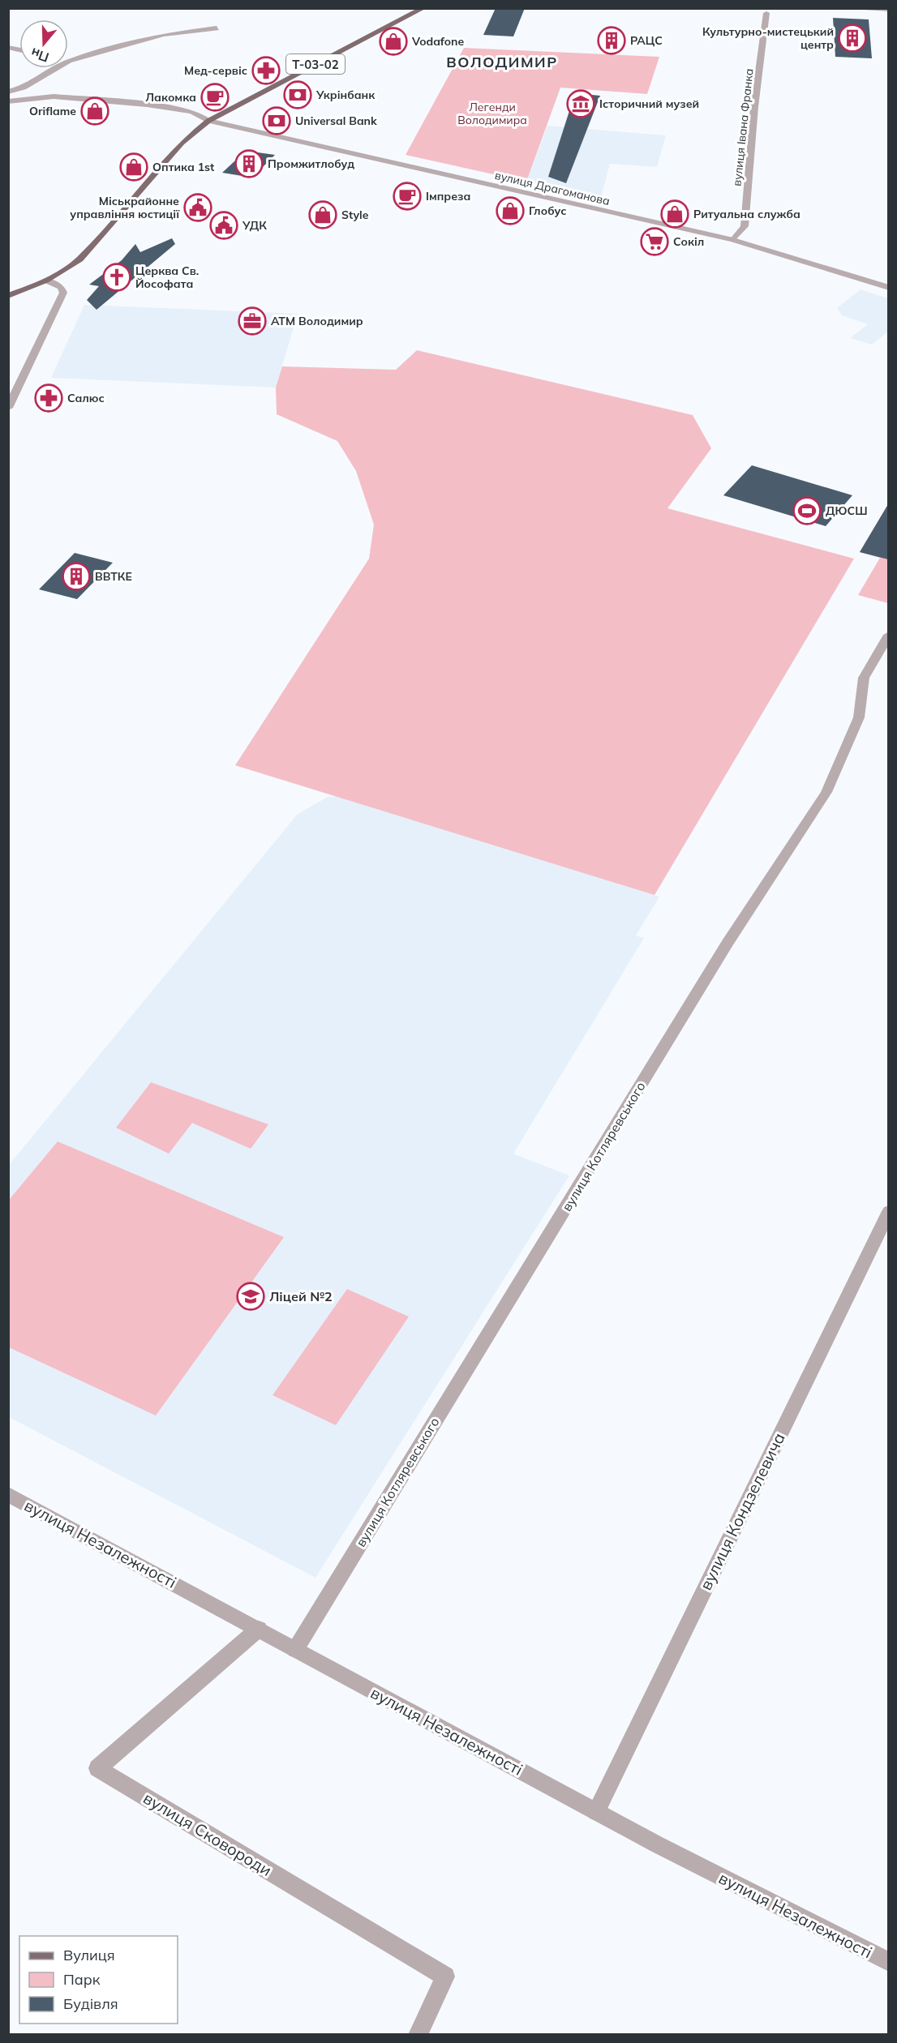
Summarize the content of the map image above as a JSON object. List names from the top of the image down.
{
  "streets": {
    "main road": ["Т-03-02"],
    "street": [
      "вулиця Івана Франка",
      "вулиця Драгоманова",
      "вулиця Котляревського",
      "вулиця Кондзелевича",
      "вулиця Незалежності",
      "вулиця Сковороди"
    ]
  },
  "crossings": [
    ["Т-03-02", "вулиця Драгоманова"],
    ["вулиця Івана Франка", "вулиця Драгоманова"],
    ["вулиця Котляревського", "вулиця Незалежності"],
    ["вулиця Кондзелевича", "вулиця Незалежності"],
    ["вулиця Незалежності", "вулиця Сковороди"]
  ],
  "districts": ["ВОЛОДИМИР"],
  "parks": ["Легенди Володимира"],
  "places": {
    "building": [
      "Культурно-мистецький центр",
      "РАЦС",
      "Промжитлобуд",
      "ВВТКЕ"
    ],
    "shop": [
      "Vodafone",
      "Oriflame",
      "Оптика 1st",
      "Глобус",
      "Ритуальна служба",
      "Style"
    ],
    "pharmacy": ["Мед-сервіс", "Салюс"],
    "bank": ["Укрінбанк", "Universal Bank"],
    "cafe": ["Лакомка", "Імпреза"],
    "museum": ["Історичний музей"],
    "public building": ["Міськрайонне управління юстиції", "УДК"],
    "supermarket": ["Сокіл"],
    "church": ["Церква Св. Йософата"],
    "office": ["АТМ Володимир"],
    "sports": ["ДЮСШ"],
    "school or university": ["Ліцей №2"]
  },
  "legend": ["Вулиця", "Парк", "Будівля"],
  "north": "bottom"
}
